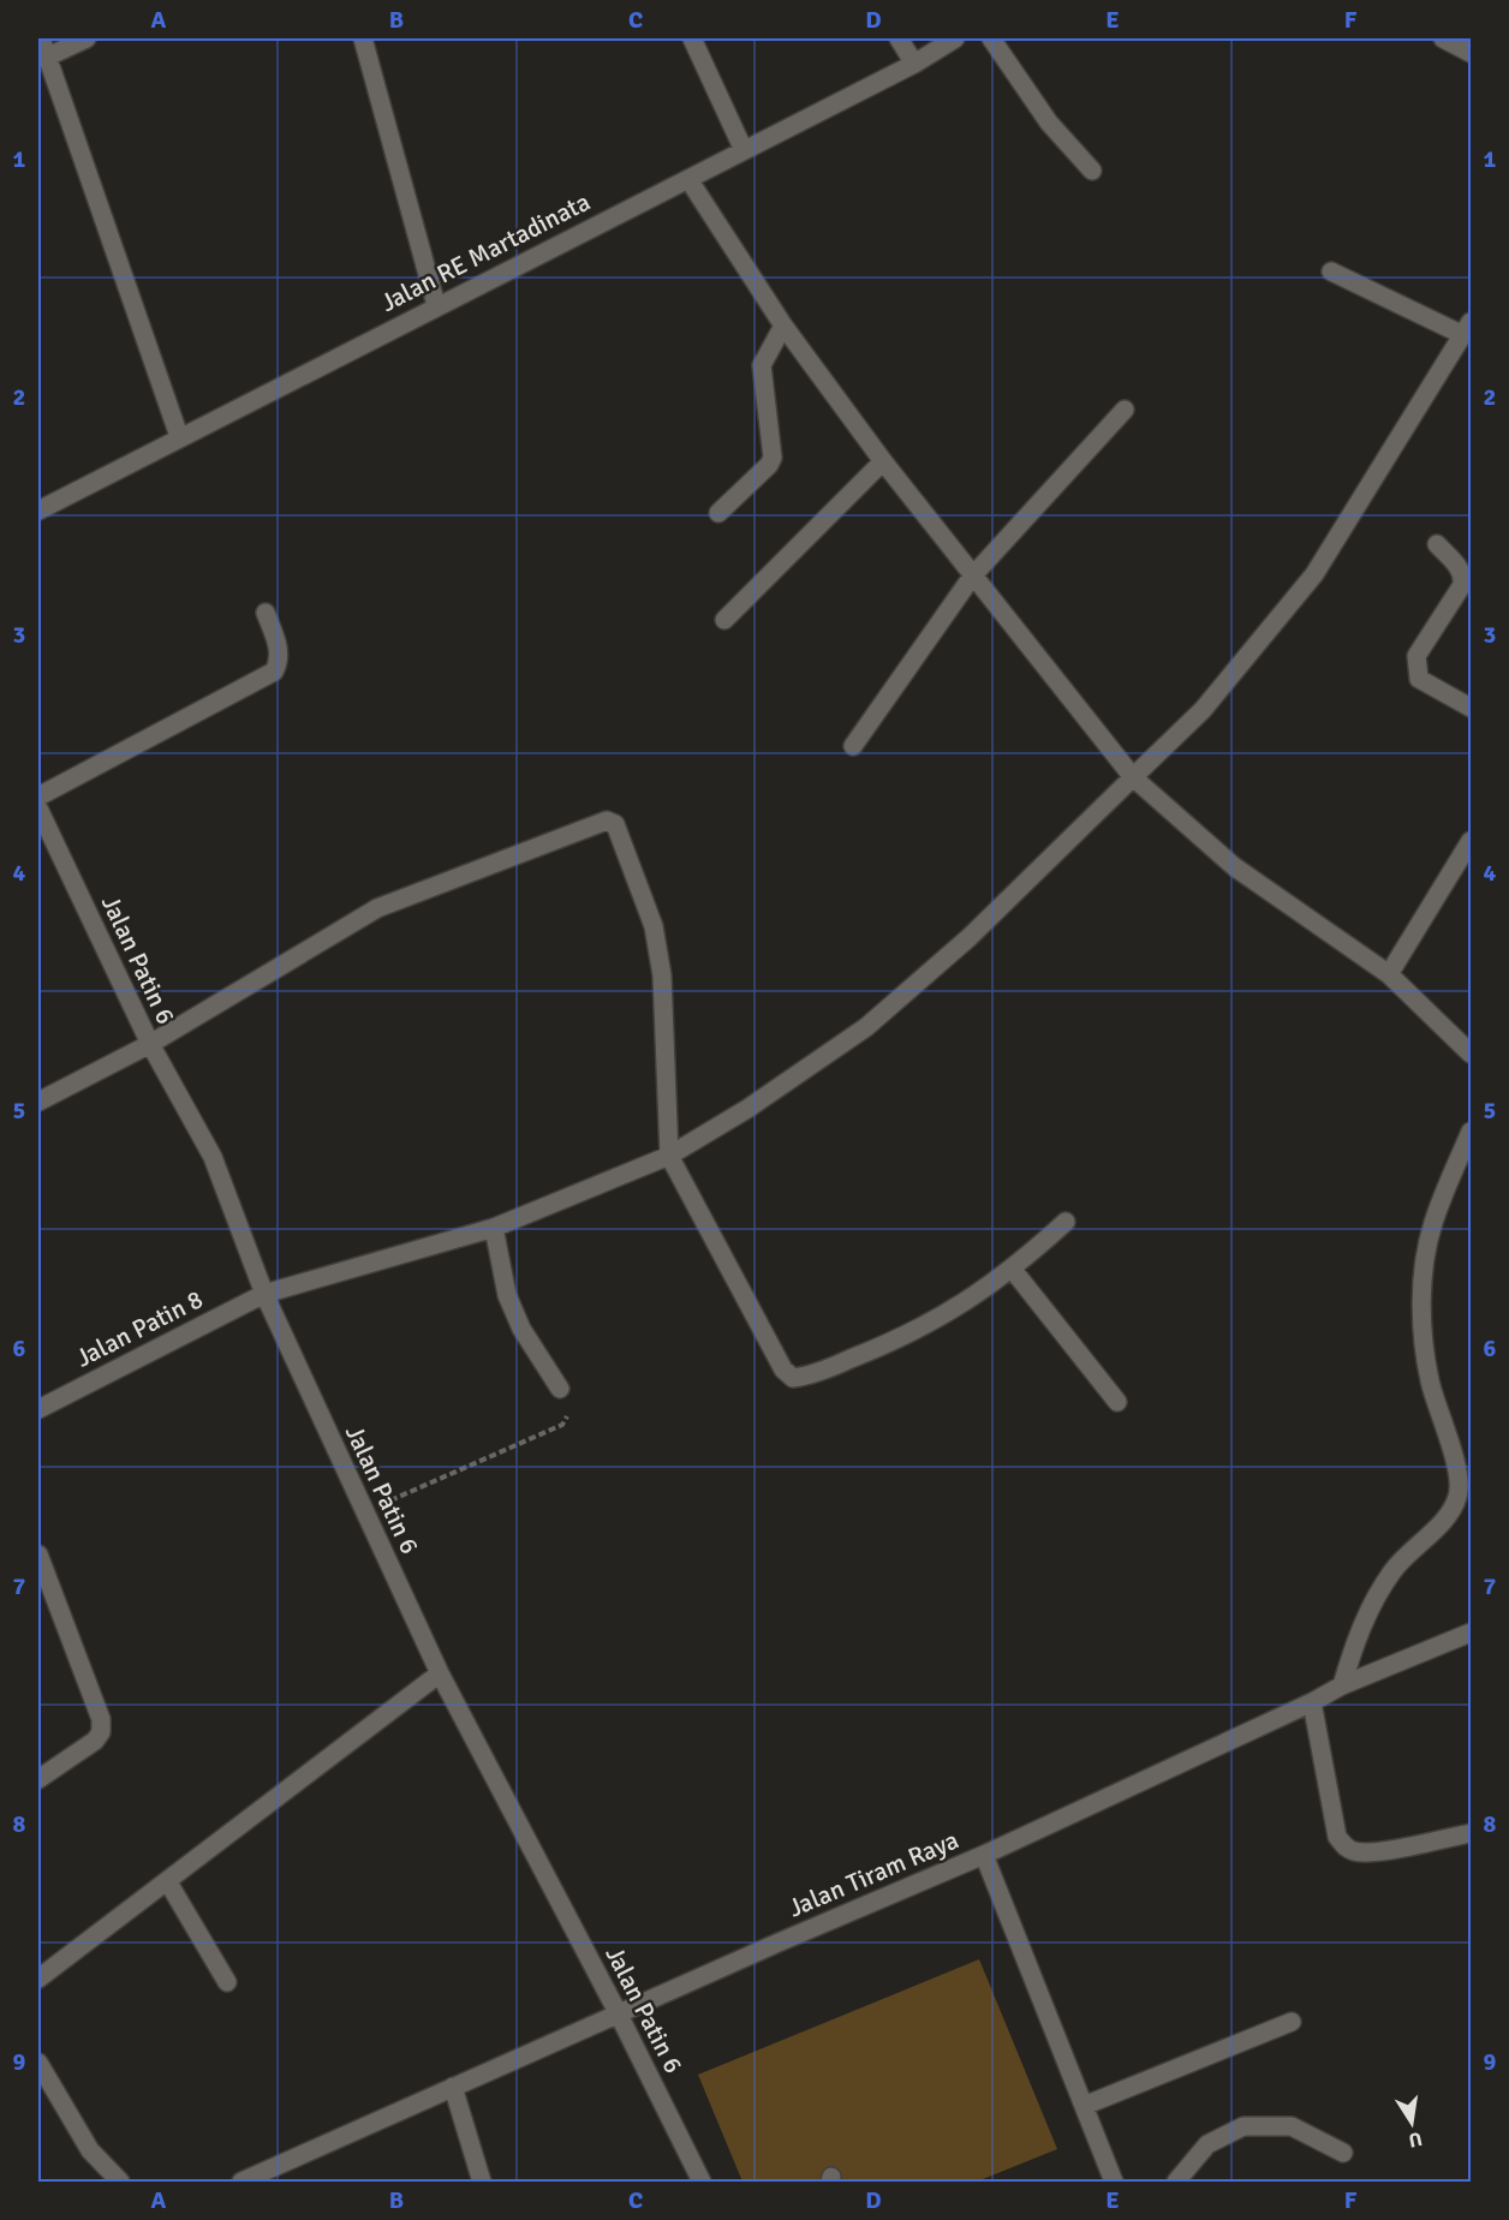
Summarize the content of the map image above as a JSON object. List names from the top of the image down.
{
  "streets": {
    "street": [
      "Jalan RE Martadinata",
      "Jalan Patin 6",
      "Jalan Patin 8",
      "Jalan Tiram Raya"
    ]
  },
  "crossings": [
    ["Jalan Patin 6", "Jalan Patin 8"],
    ["Jalan Patin 6", "Jalan Tiram Raya"]
  ],
  "north": "bottom",
  "grid": {
    "columns": [
      "A",
      "B",
      "C",
      "D",
      "E",
      "F"
    ],
    "rows": [
      "1",
      "2",
      "3",
      "4",
      "5",
      "6",
      "7",
      "8",
      "9"
    ]
  }
}
